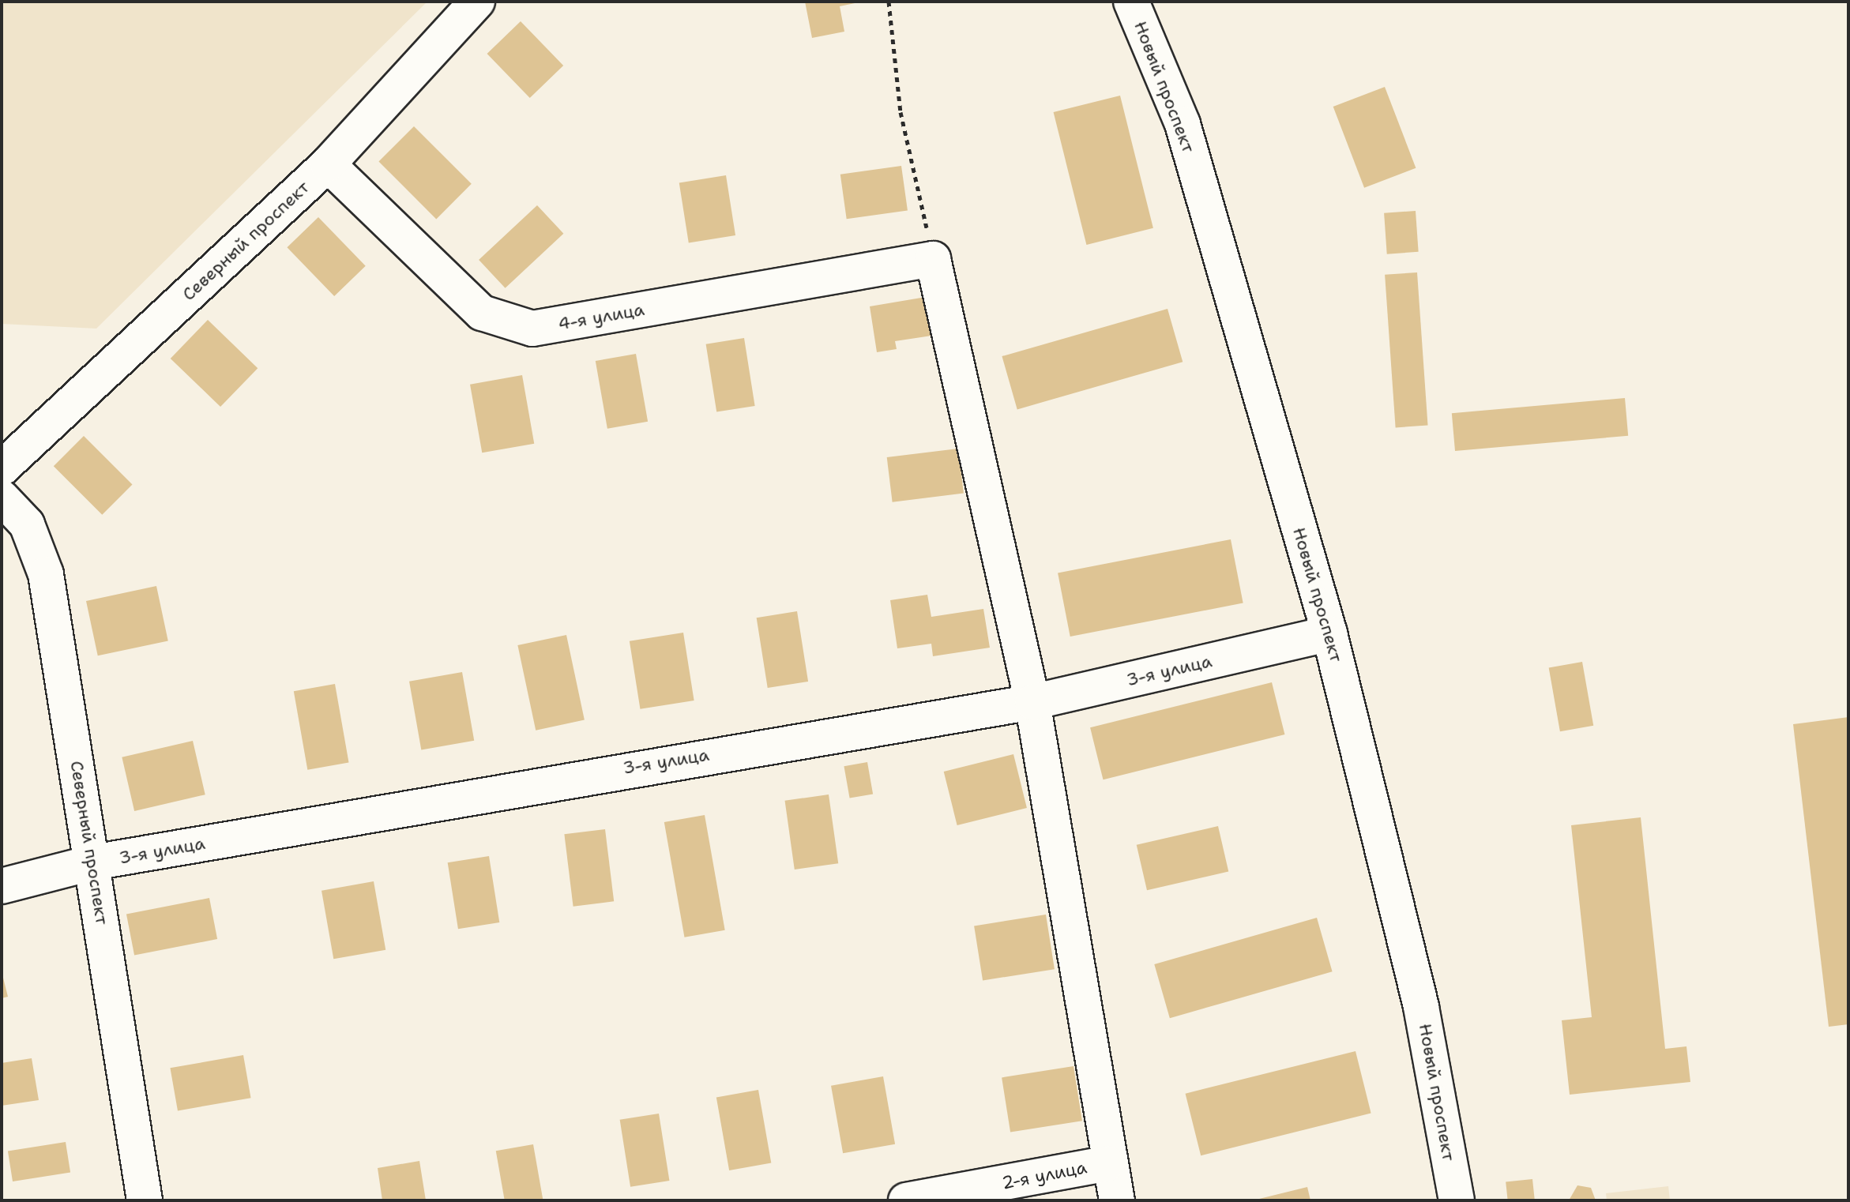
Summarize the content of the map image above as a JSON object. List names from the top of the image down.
{
  "streets": {
    "street": [
      "Новый проспект",
      "Северный проспект",
      "4-я улица",
      "3-я улица",
      "2-я улица"
    ]
  },
  "crossings": [
    ["Новый проспект", "3-я улица"],
    ["Северный проспект", "4-я улица"],
    ["Северный проспект", "3-я улица"]
  ]
}
